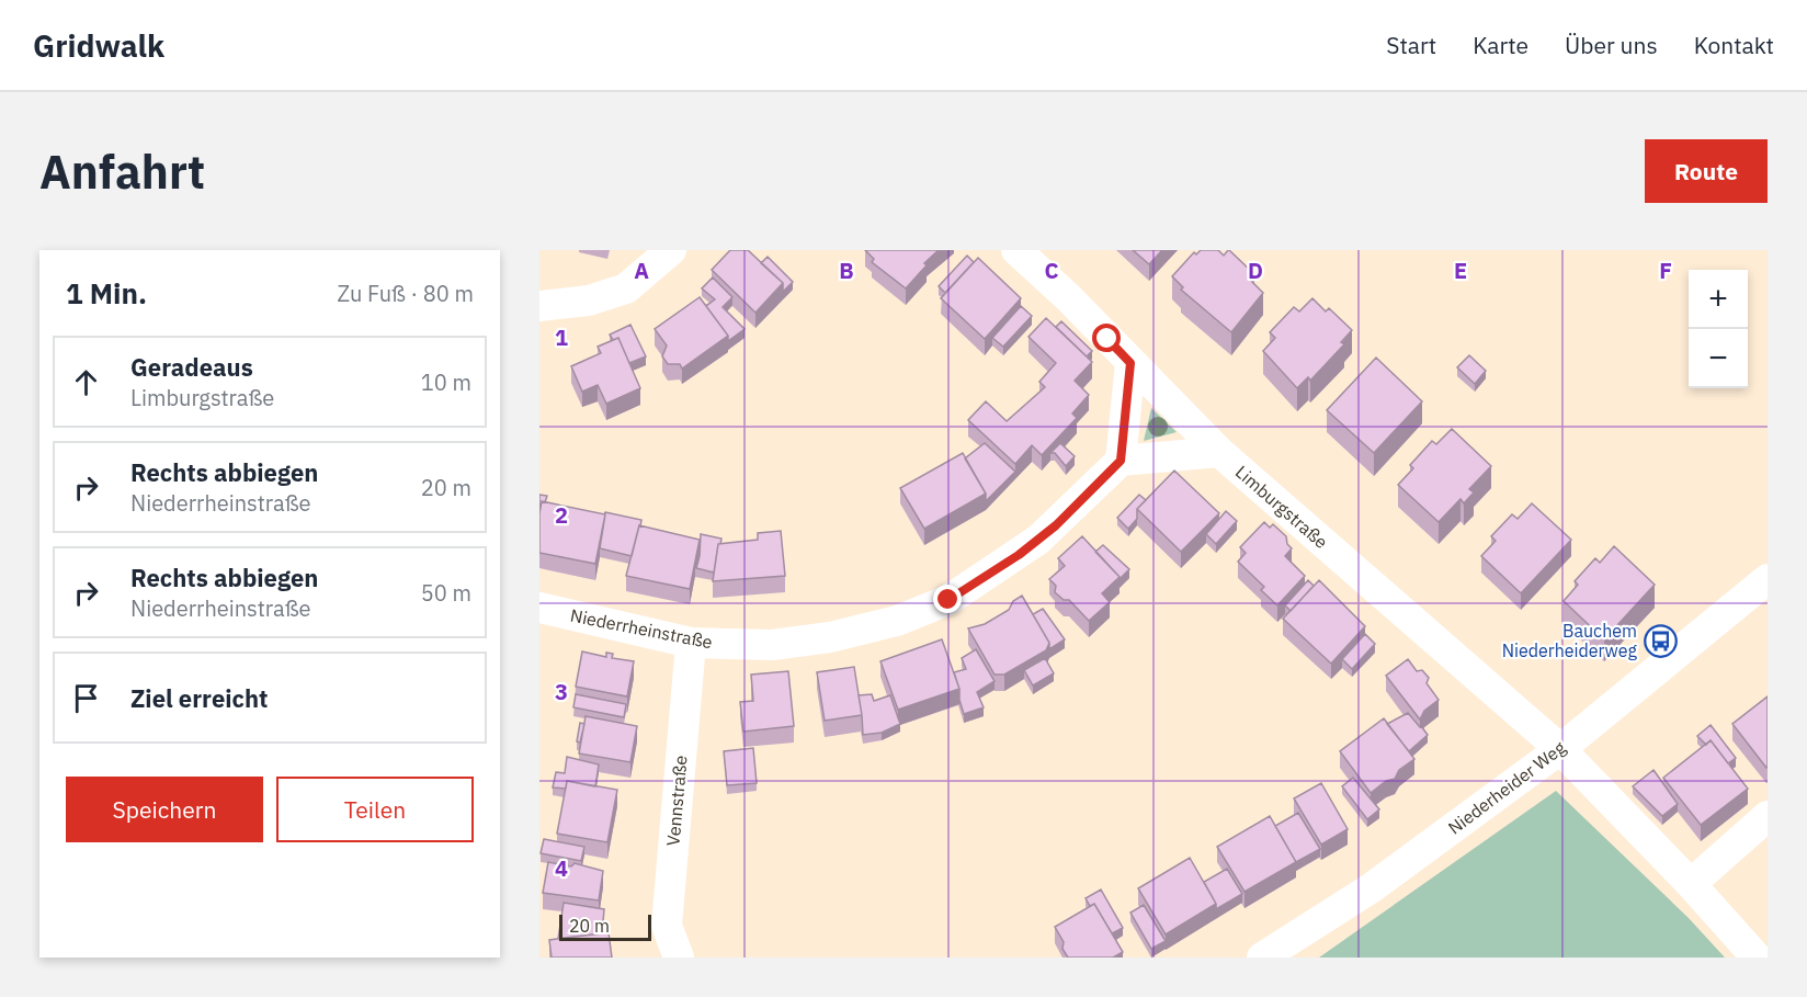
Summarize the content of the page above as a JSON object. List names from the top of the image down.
{
  "streets": {
    "street": [
      "Limburgstraße",
      "Niederrheinstraße",
      "Niederheider Weg",
      "Vennstraße"
    ]
  },
  "crossings": [
    ["Limburgstraße", "Niederheider Weg"],
    ["Niederrheinstraße", "Vennstraße"]
  ],
  "places": {
    "bus stop": ["Bauchem Niederheiderweg"]
  },
  "scale_bar": "20 m",
  "page": {
    "header": "Gridwalk",
    "nav": [
      "Start",
      "Karte",
      "Über uns",
      "Kontakt"
    ],
    "buttons": [
      "Route",
      ["Speichern", "Teilen"]
    ],
    "title": "Anfahrt",
    "heading": ["1 Min.", "Zu Fuß · 80 m"],
    "map_buttons": ["+", "−"],
    "list": [
      ["Geradeaus", "Limburgstraße", "10 m"],
      ["Rechts abbiegen", "Niederrheinstraße", "20 m"],
      ["Rechts abbiegen", "Niederrheinstraße", "50 m"],
      "Ziel erreicht"
    ],
    "scale": "20 m"
  },
  "grid": {
    "columns": [
      "A",
      "B",
      "C",
      "D",
      "E",
      "F"
    ],
    "rows": [
      "1",
      "2",
      "3",
      "4"
    ]
  }
}
